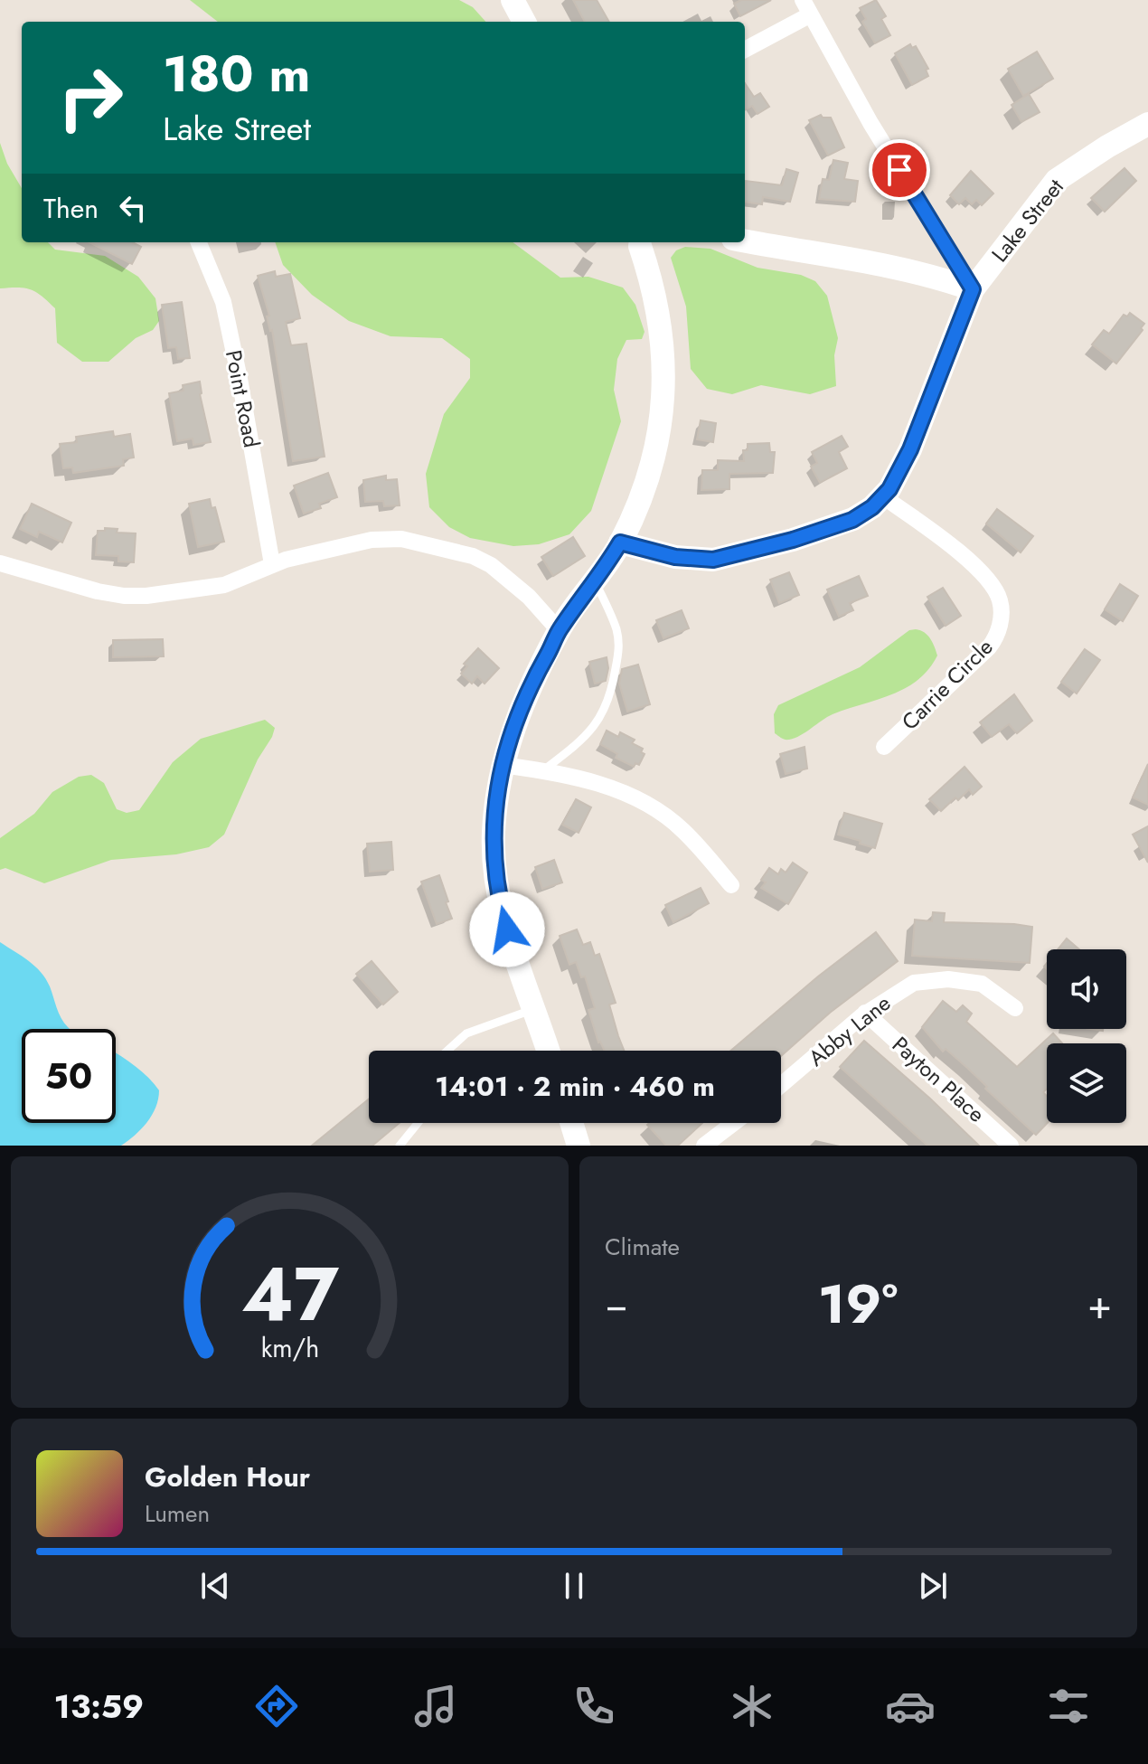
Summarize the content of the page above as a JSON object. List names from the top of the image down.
{
  "streets": {
    "main road": ["Lake Street"],
    "street": [
      "Point Road",
      "Carrie Circle",
      "Abby Lane",
      "Payton Place"
    ]
  },
  "crossings": [
    ["Lake Street", "Carrie Circle"],
    ["Abby Lane", "Payton Place"]
  ],
  "page": {
    "turn": ["180 m", "Lake Street"],
    "then": "Then",
    "limit": "50",
    "trip": "14:01 · 2 min · 460 m",
    "tile": "Climate",
    "heat": ["−", "19°", "+"],
    "song": ["Golden Hour", "Lumen"],
    "tabs": "13:59",
    "gauge": ["47", "km/h"]
  }
}
